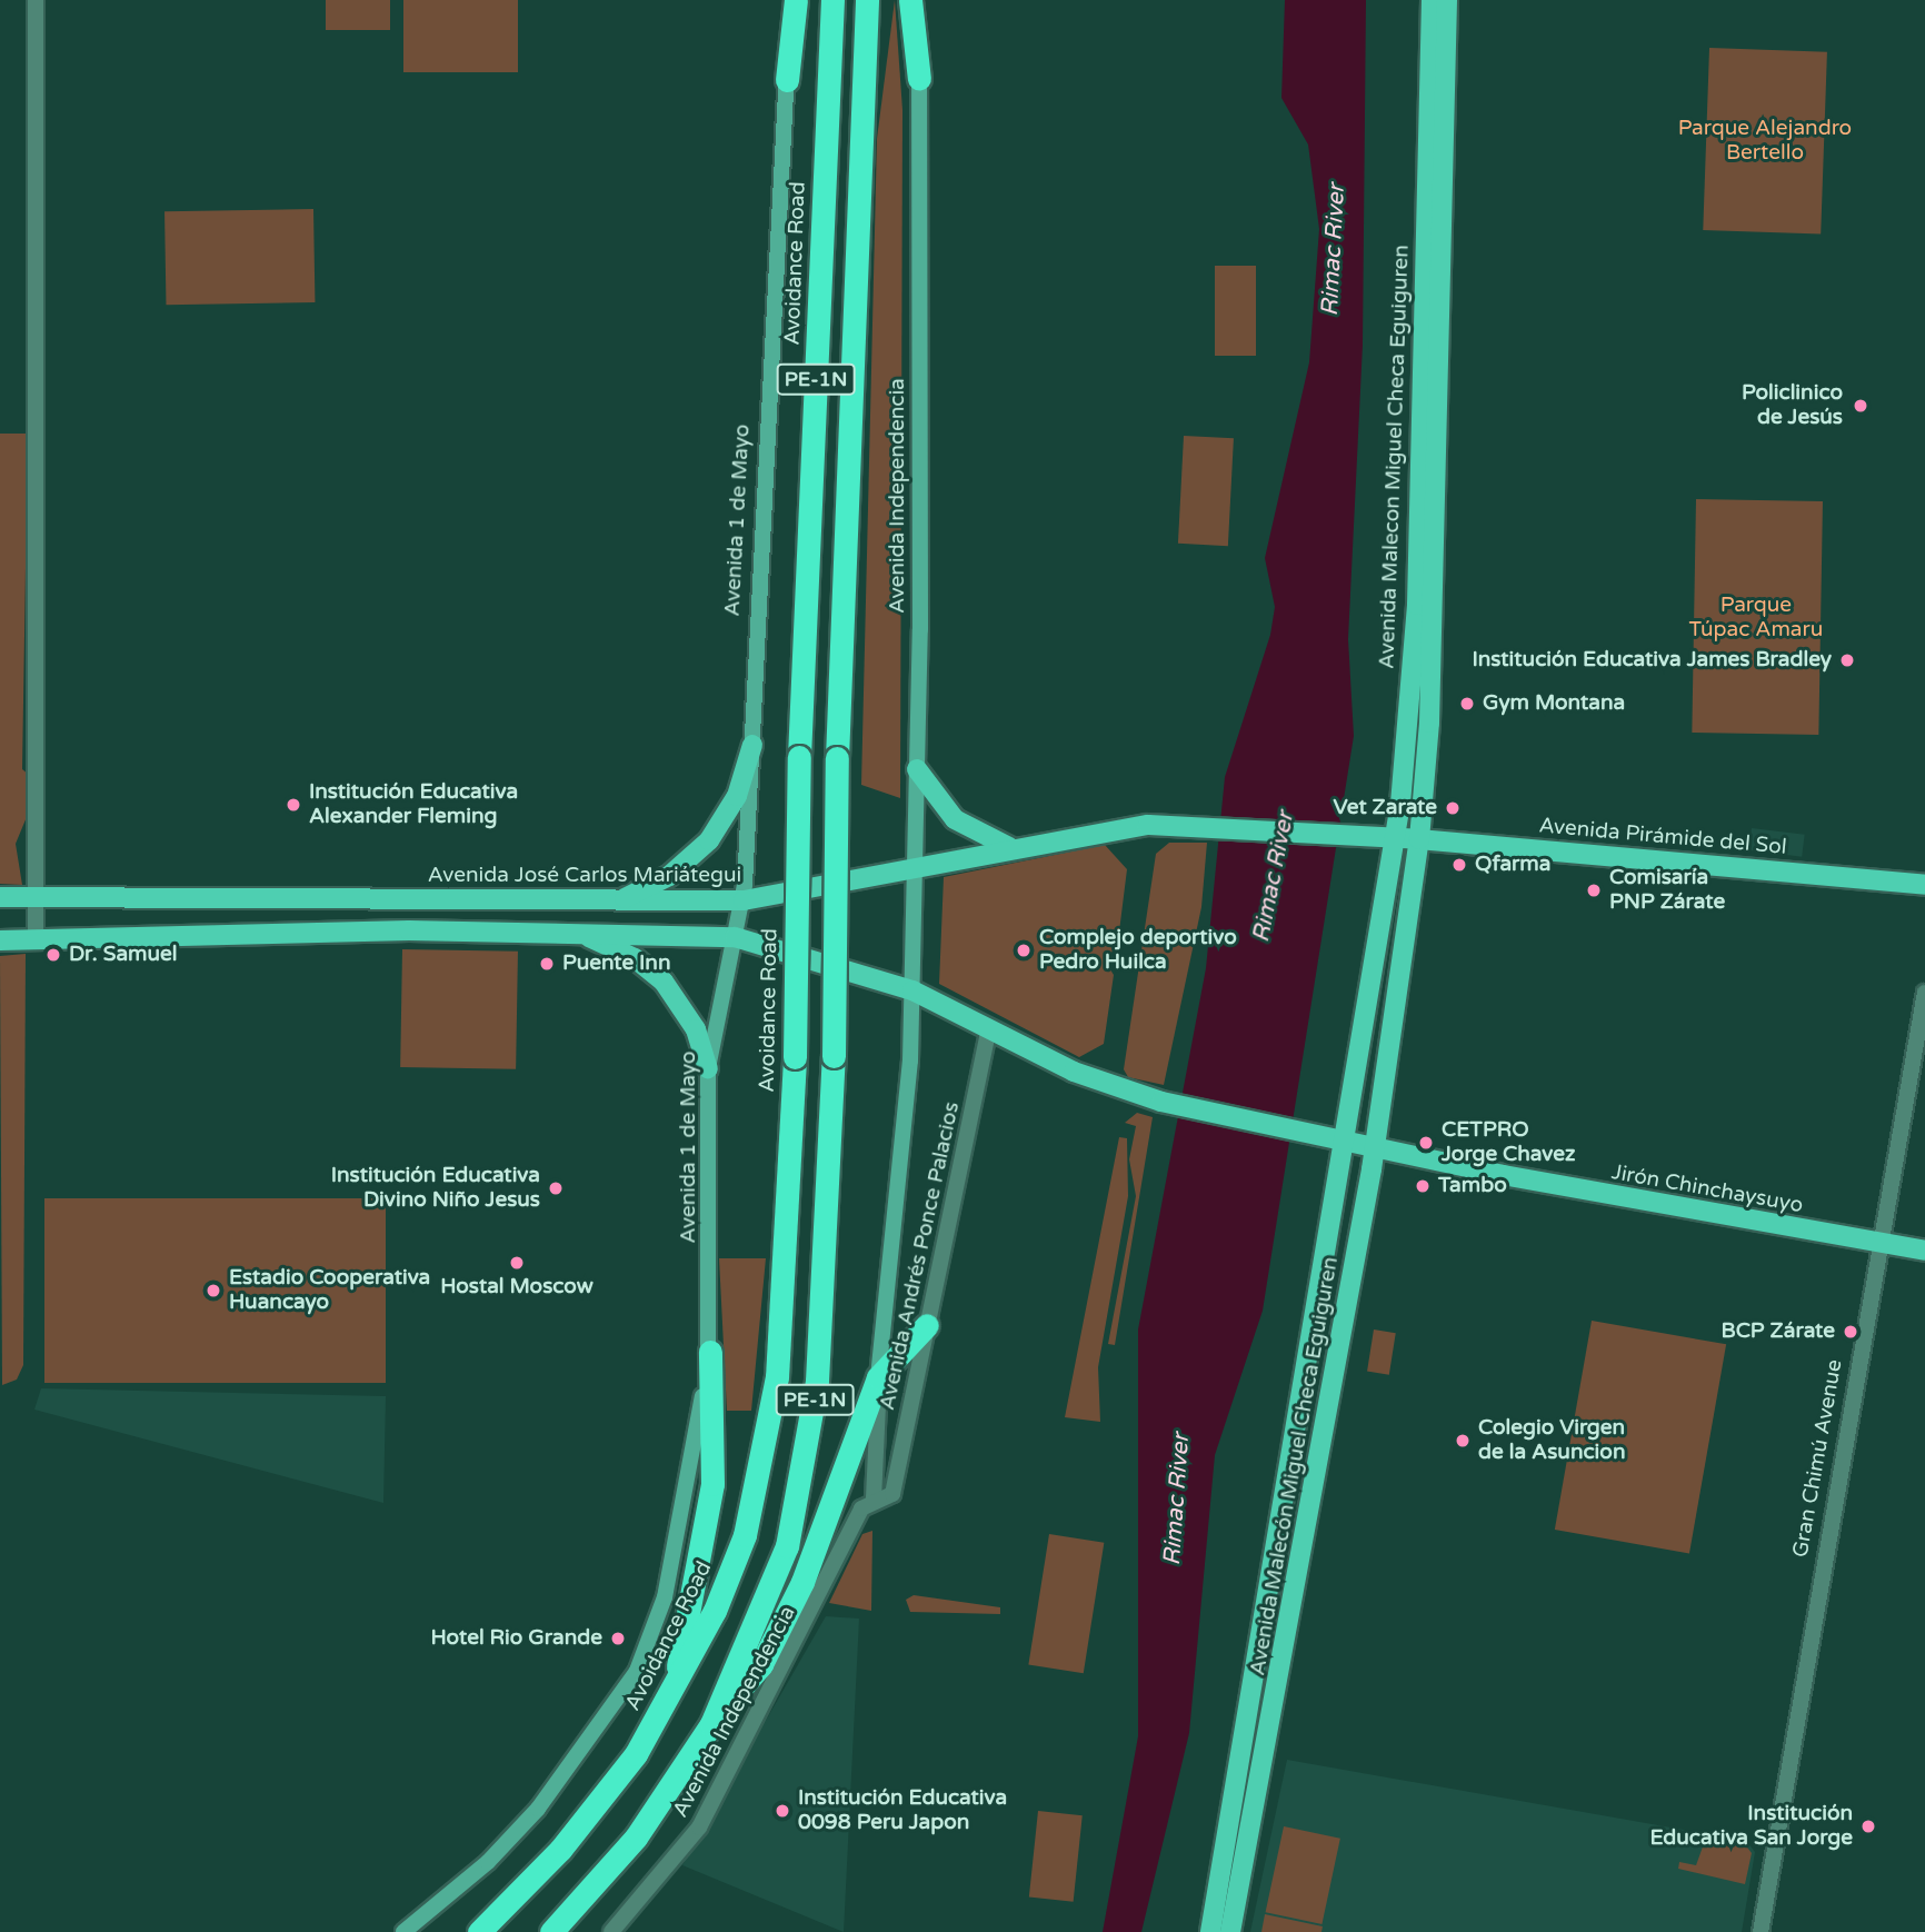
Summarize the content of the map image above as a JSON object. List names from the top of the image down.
{
  "streets": {
    "highway": ["Avoidance Road", "PE-1N"],
    "main road": [
      "Avenida Malecon Miguel Checa Eguiguren",
      "Avenida Independencia",
      "Avenida 1 de Mayo",
      "Avenida Pirámide del Sol",
      "Avenida José Carlos Mariátegui",
      "Jirón Chinchaysuyo",
      "Avenida Malecón Miguel Checa Eguiguren"
    ],
    "street": ["Avenida Andrés Ponce Palacios", "Gran Chimú Avenue"]
  },
  "crossings": [
    ["Avenida Malecon Miguel Checa Eguiguren", "Avenida Pirámide del Sol"],
    ["Avenida Malecon Miguel Checa Eguiguren", "Avenida José Carlos Mariátegui"],
    ["Avenida Malecon Miguel Checa Eguiguren", "Jirón Chinchaysuyo"],
    ["Avenida Malecon Miguel Checa Eguiguren", "Avenida Malecón Miguel Checa Eguiguren"],
    ["Avenida Independencia", "Avenida José Carlos Mariátegui"],
    ["Avenida Independencia", "Avenida Andrés Ponce Palacios"],
    ["Avenida 1 de Mayo", "Avenida José Carlos Mariátegui"],
    ["Avenida Pirámide del Sol", "Avenida José Carlos Mariátegui"],
    ["Jirón Chinchaysuyo", "Gran Chimú Avenue"],
    ["Jirón Chinchaysuyo", "Avenida Malecón Miguel Checa Eguiguren"]
  ],
  "water": ["Rimac River"],
  "parks": ["Parque Alejandro Bertello", "Parque Túpac Amaru"],
  "places": [
    "Policlinico de Jesús",
    "Institución Educativa James Bradley",
    "Gym Montana",
    "Institución Educativa Alexander Fleming",
    "Vet Zarate",
    "Qfarma",
    "Comisaría PNP Zárate",
    "Complejo deportivo Pedro Huilca",
    "Dr. Samuel",
    "Puente Inn",
    "CETPRO Jorge Chavez",
    "Tambo",
    "Institución Educativa Divino Niño Jesus",
    "Hostal Moscow",
    "Estadio Cooperativa Huancayo",
    "BCP Zárate",
    "Colegio Virgen de la Asuncion",
    "Hotel Rio Grande",
    "Institución Educativa 0098 Peru Japon",
    "Institución Educativa San Jorge"
  ]
}
